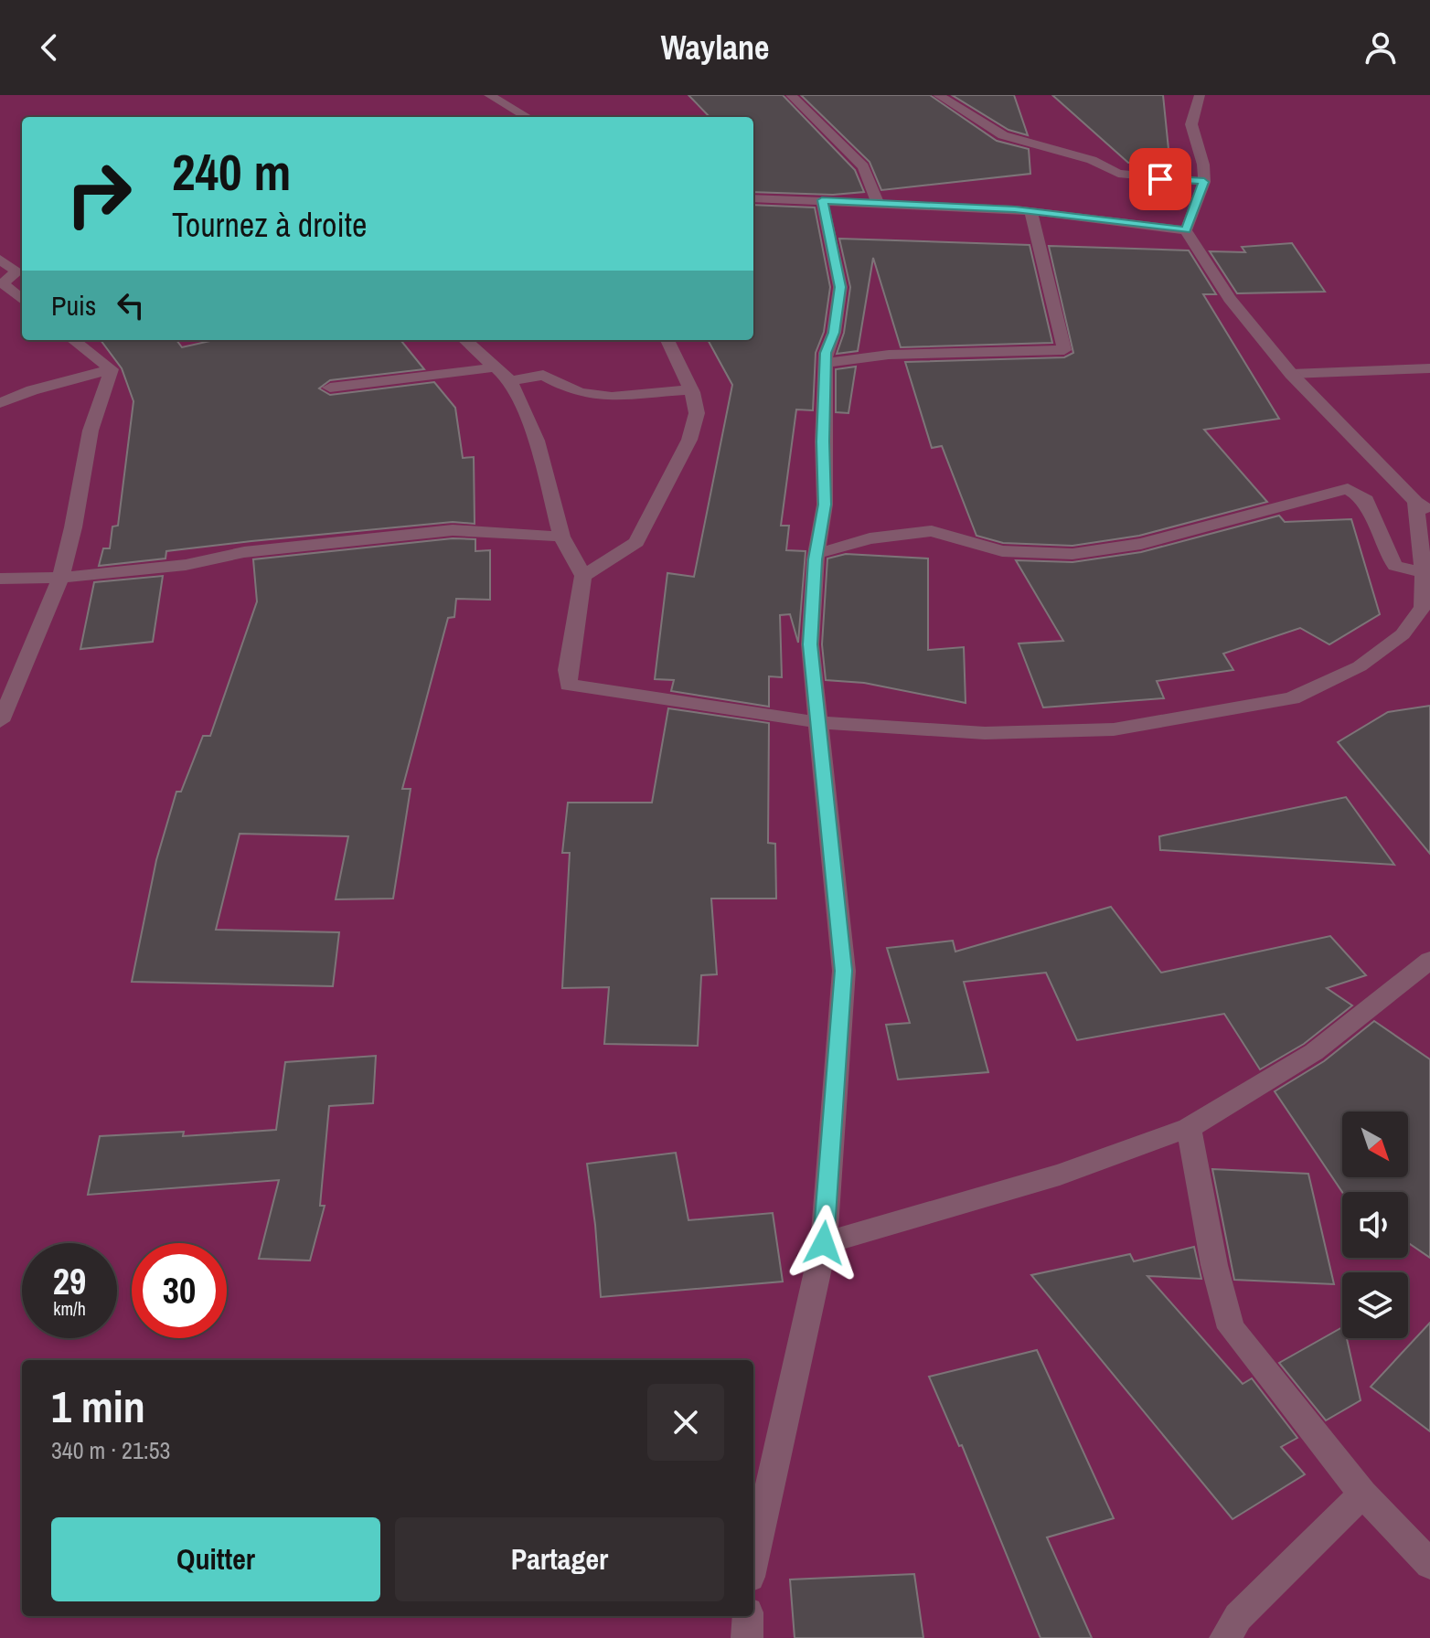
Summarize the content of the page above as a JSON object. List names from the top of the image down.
{
  "north": "bottom right",
  "page": {
    "header": "Waylane",
    "turn": ["240 m", "Tournez à droite"],
    "then": "Puis",
    "speed": "29 km/h",
    "limit": "30",
    "heading": ["1 min", "340 m · 21:53"],
    "buttons": ["Quitter", "Partager"]
  }
}
